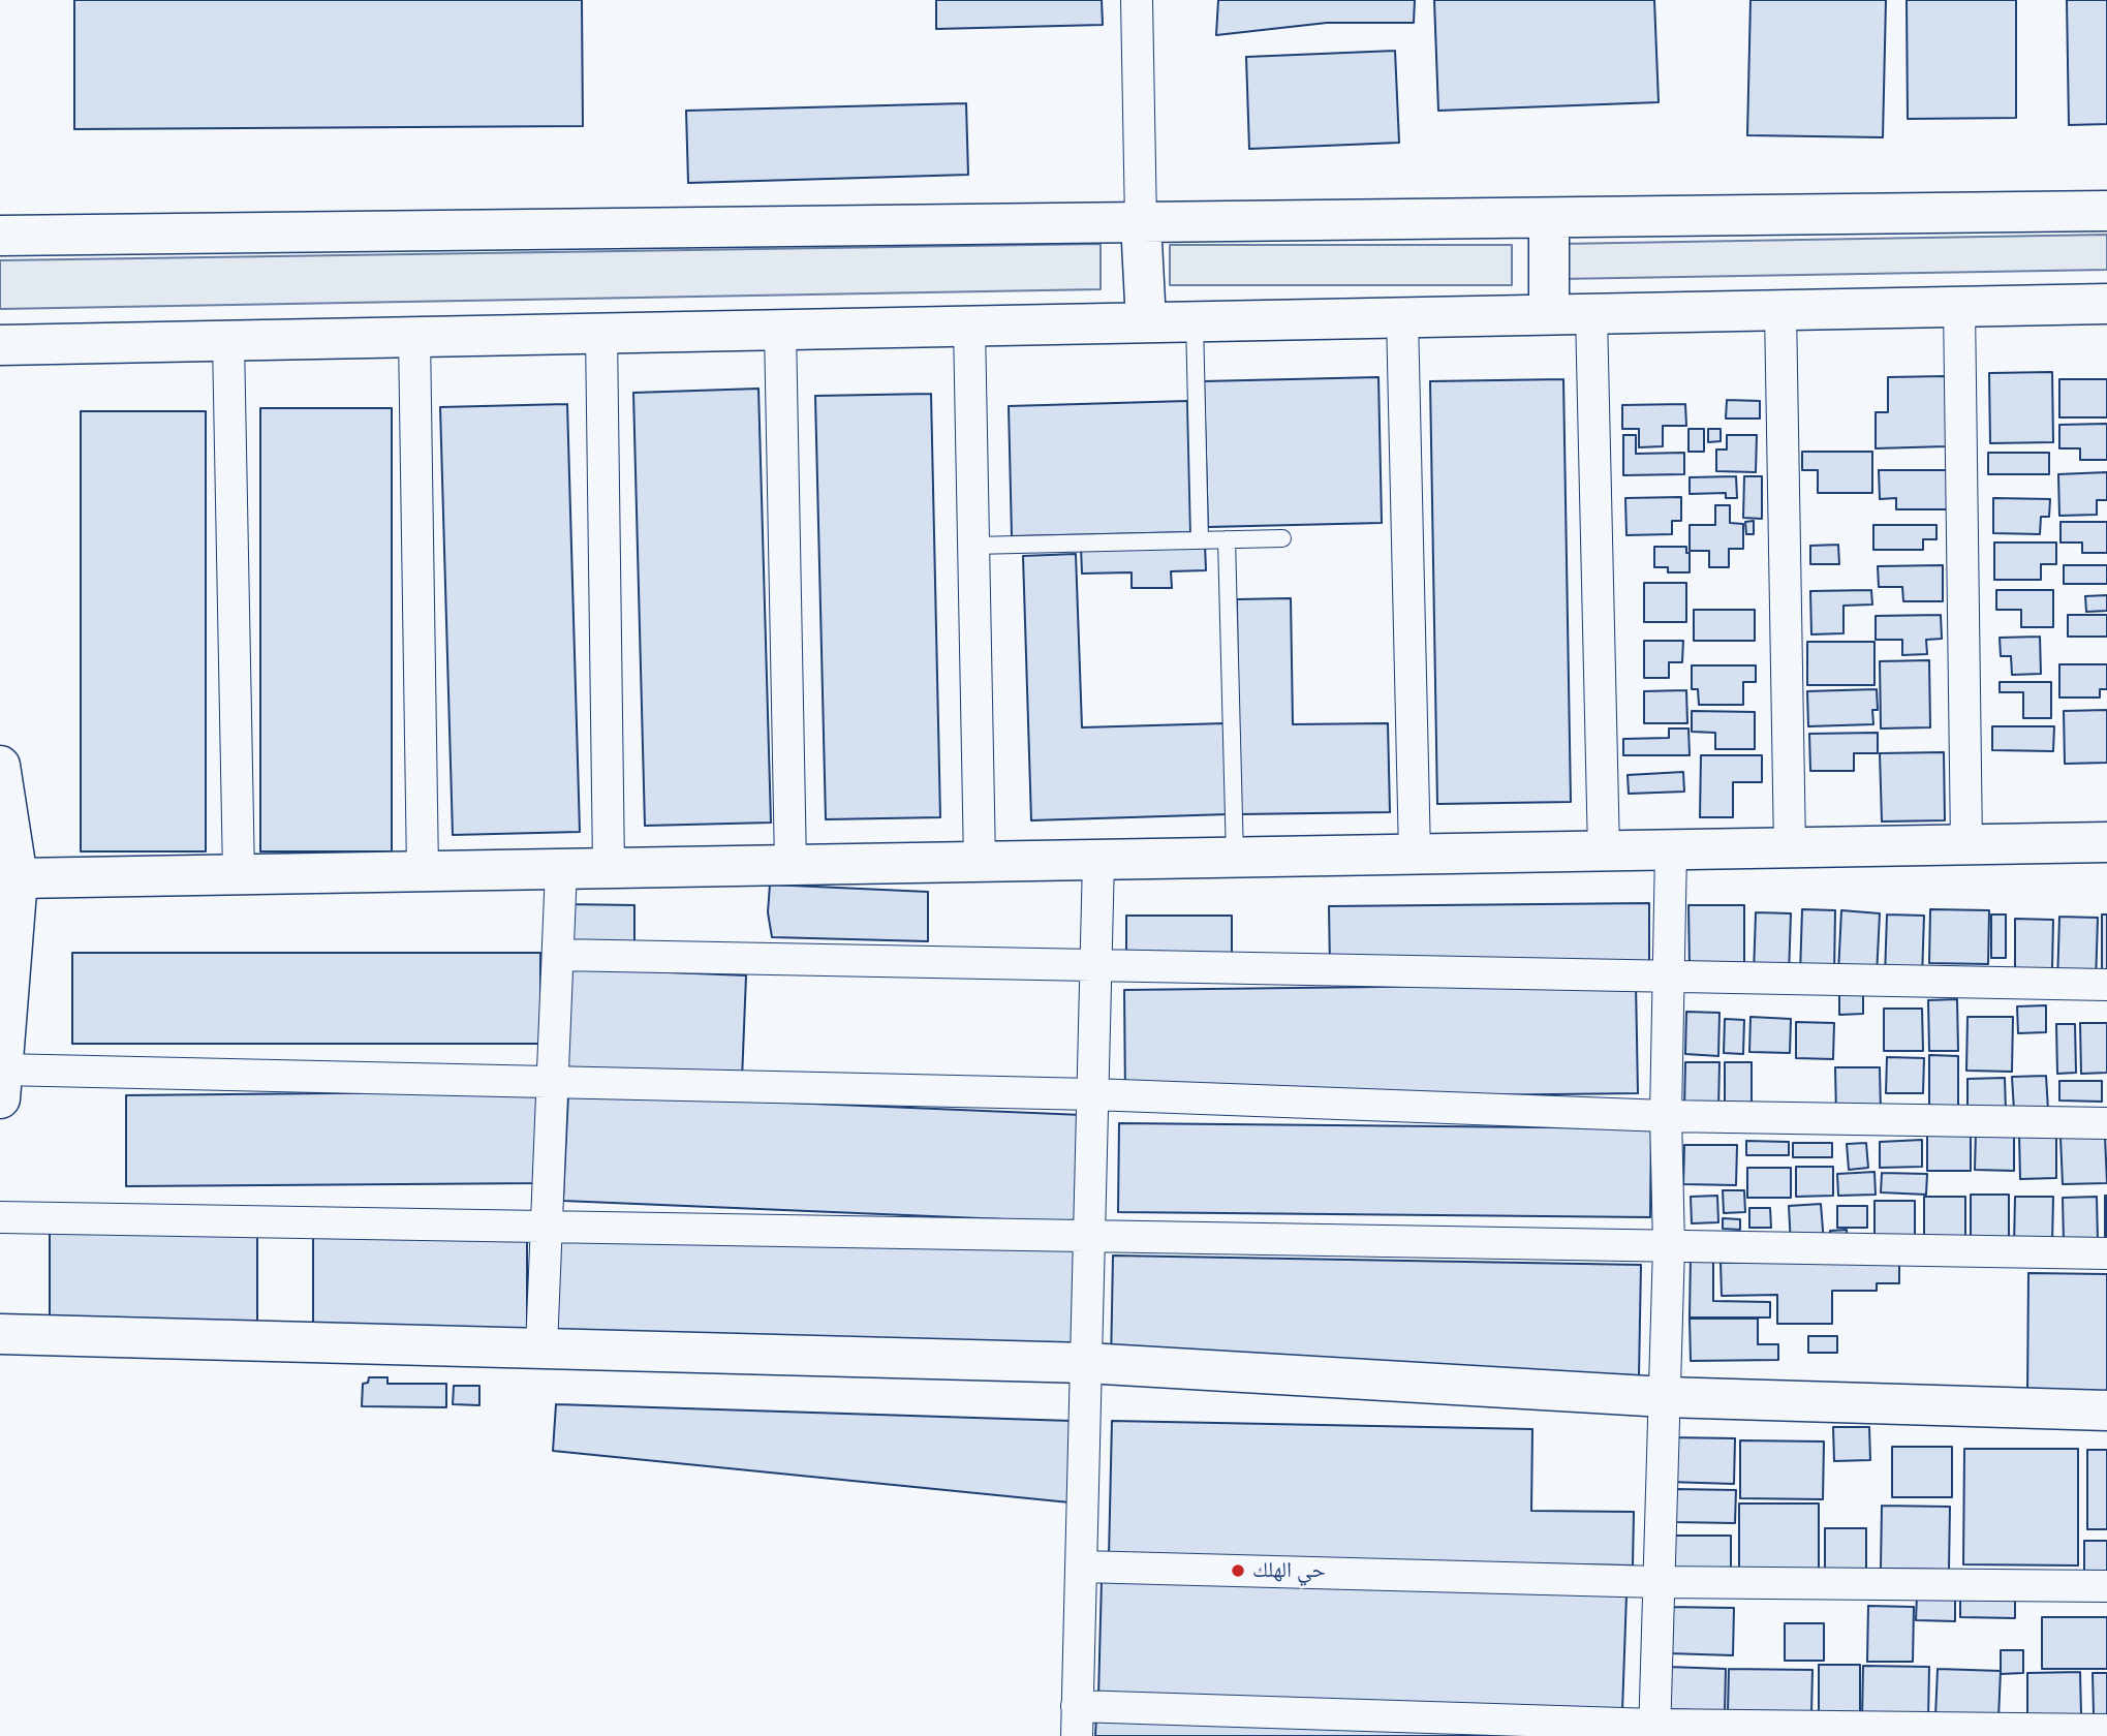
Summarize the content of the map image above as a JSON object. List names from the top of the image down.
{
  "places": ["حي الهلك"]
}
